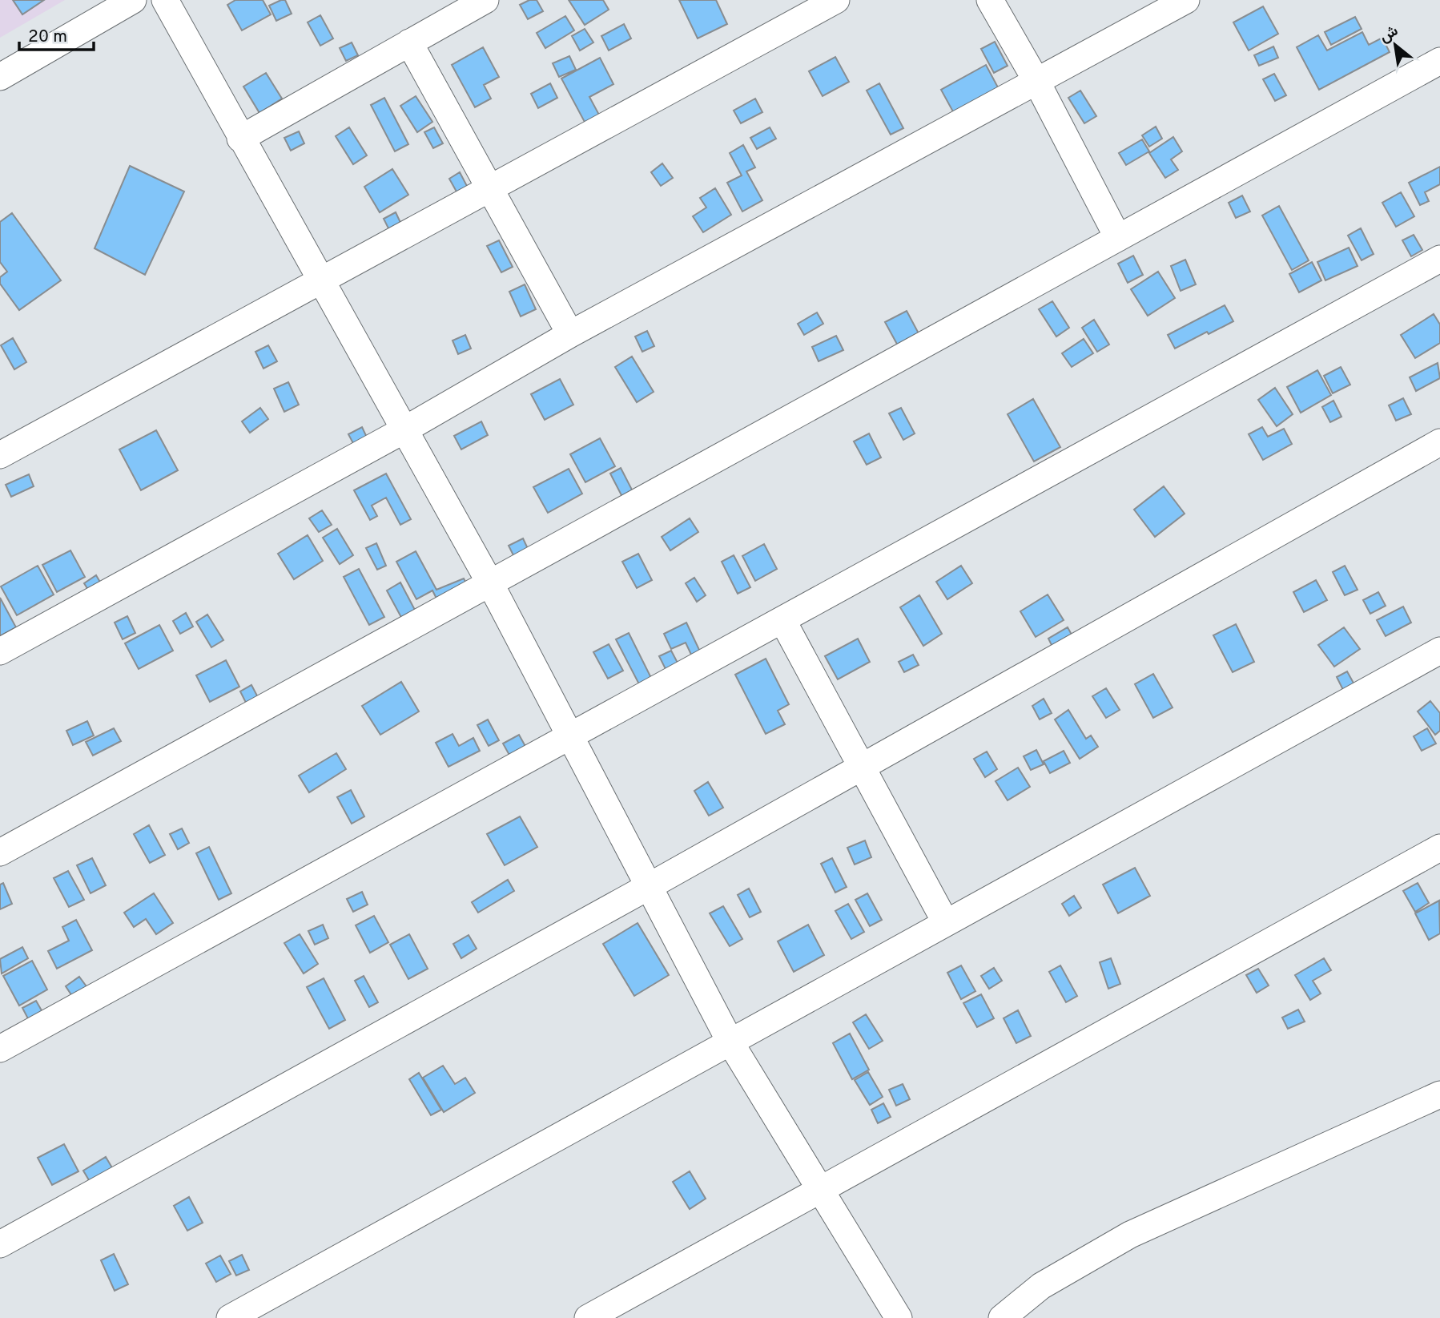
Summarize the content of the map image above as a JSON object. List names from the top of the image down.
{
  "scale_bar": "20 m",
  "north": "top left"
}
